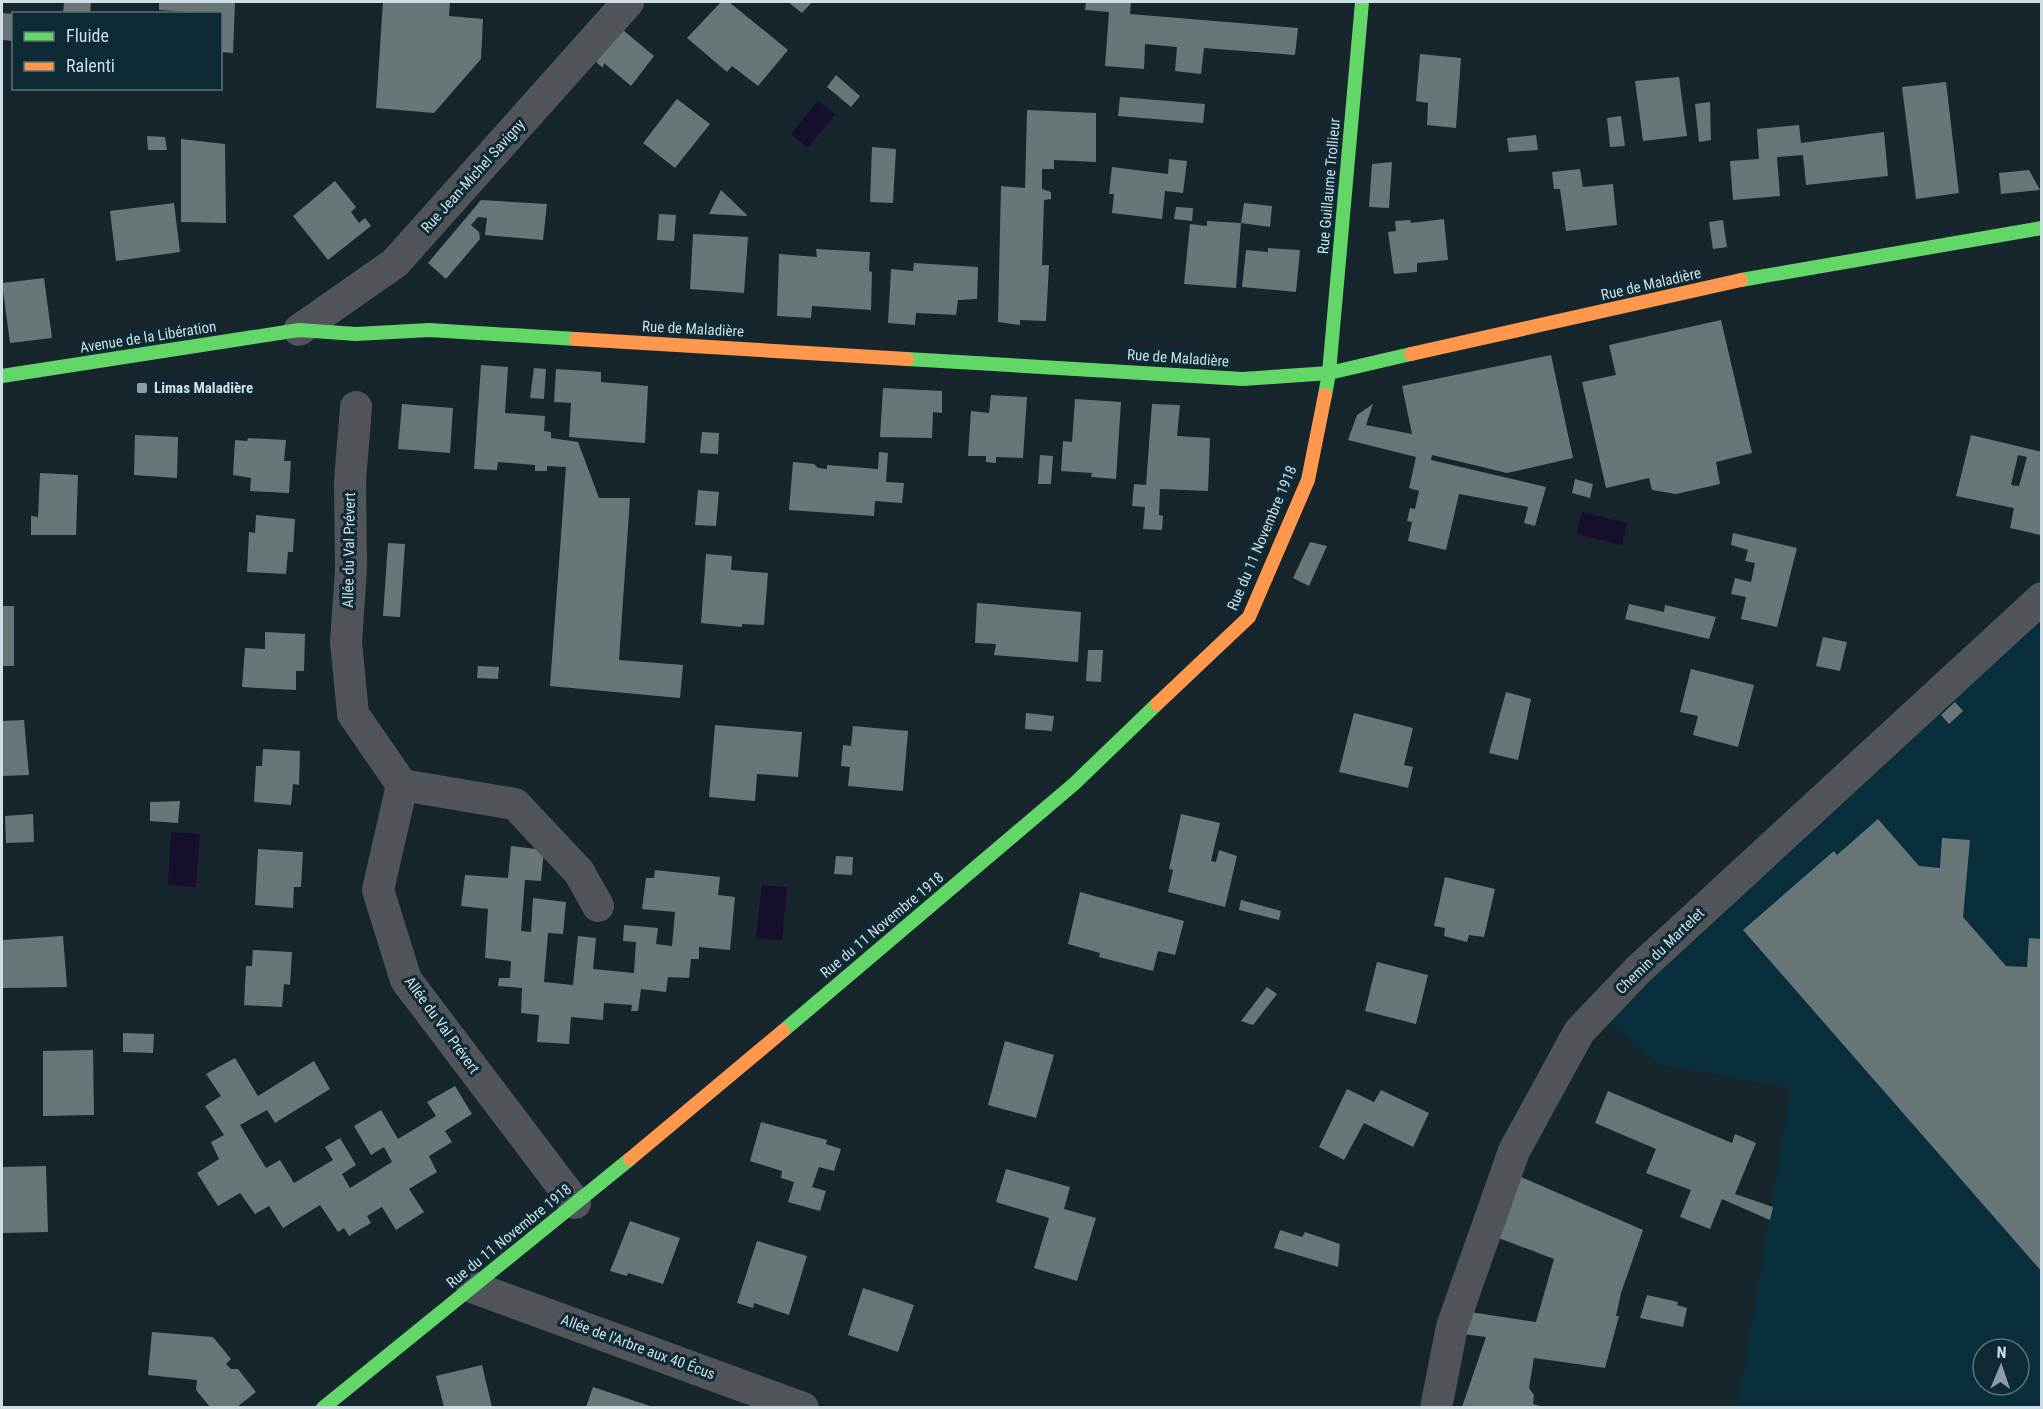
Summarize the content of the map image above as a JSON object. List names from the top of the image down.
{
  "streets": {
    "main road": [
      "Rue Guillaume Trollieur",
      "Rue de Maladière",
      "Avenue de la Libération",
      "Rue du 11 Novembre 1918"
    ],
    "street": [
      "Rue Jean-Michel Savigny",
      "Allée du Val Prévert",
      "Chemin du Martelet",
      "Allée de l'Arbre aux 40 Écus"
    ]
  },
  "crossings": [
    ["Rue Jean-Michel Savigny", "Rue de Maladière"],
    ["Rue Jean-Michel Savigny", "Avenue de la Libération"],
    ["Rue Guillaume Trollieur", "Rue de Maladière"],
    ["Rue Guillaume Trollieur", "Rue du 11 Novembre 1918"],
    ["Rue de Maladière", "Avenue de la Libération"],
    ["Rue de Maladière", "Rue du 11 Novembre 1918"],
    ["Rue du 11 Novembre 1918", "Allée du Val Prévert"],
    ["Rue du 11 Novembre 1918", "Allée de l'Arbre aux 40 Écus"]
  ],
  "places": {
    "transit": ["Limas Maladière"]
  },
  "legend": ["Fluide", "Ralenti"],
  "north": "top"
}
